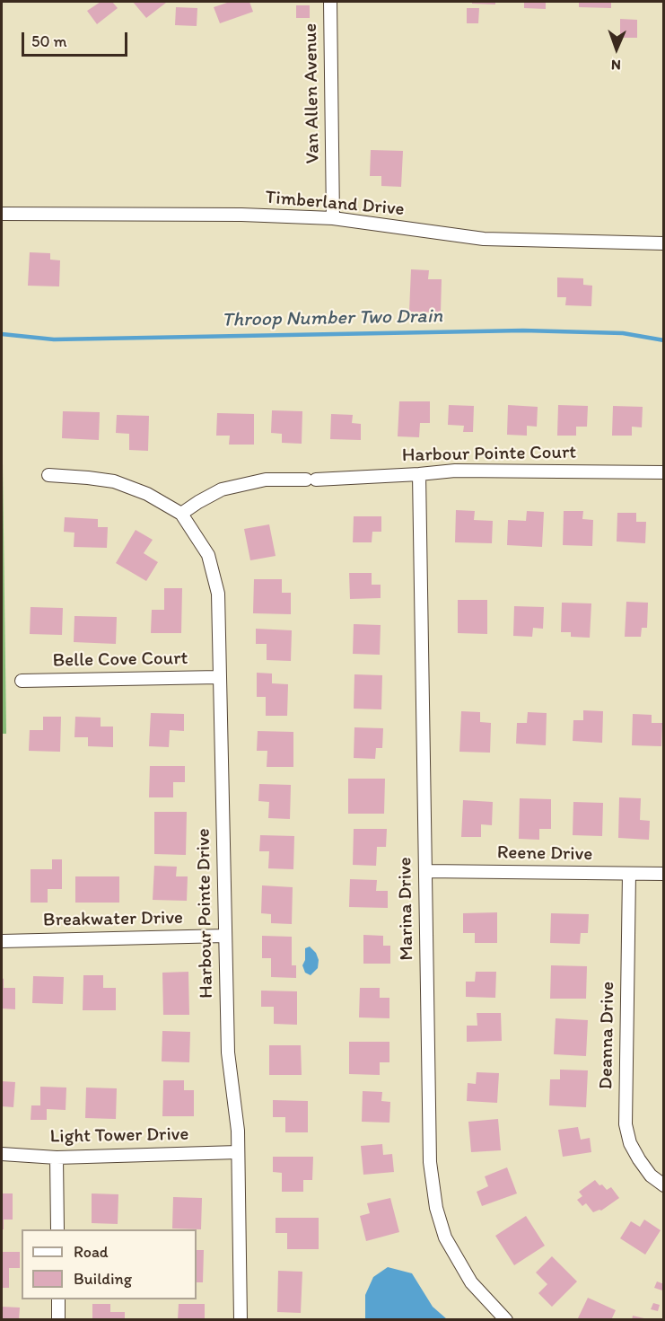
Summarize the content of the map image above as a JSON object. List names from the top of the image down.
{
  "streets": {
    "street": [
      "Van Allen Avenue",
      "Timberland Drive",
      "Harbour Pointe Court",
      "Belle Cove Court",
      "Reene Drive",
      "Marina Drive",
      "Harbour Pointe Drive",
      "Breakwater Drive",
      "Deanna Drive",
      "Light Tower Drive"
    ]
  },
  "crossings": [
    ["Van Allen Avenue", "Timberland Drive"],
    ["Harbour Pointe Court", "Marina Drive"],
    ["Harbour Pointe Court", "Harbour Pointe Drive"],
    ["Belle Cove Court", "Harbour Pointe Drive"],
    ["Reene Drive", "Marina Drive"],
    ["Reene Drive", "Deanna Drive"],
    ["Harbour Pointe Drive", "Breakwater Drive"],
    ["Harbour Pointe Drive", "Light Tower Drive"]
  ],
  "water": ["Throop Number Two Drain"],
  "legend": ["Road", "Building"],
  "scale_bar": "50 m",
  "north": "bottom"
}
